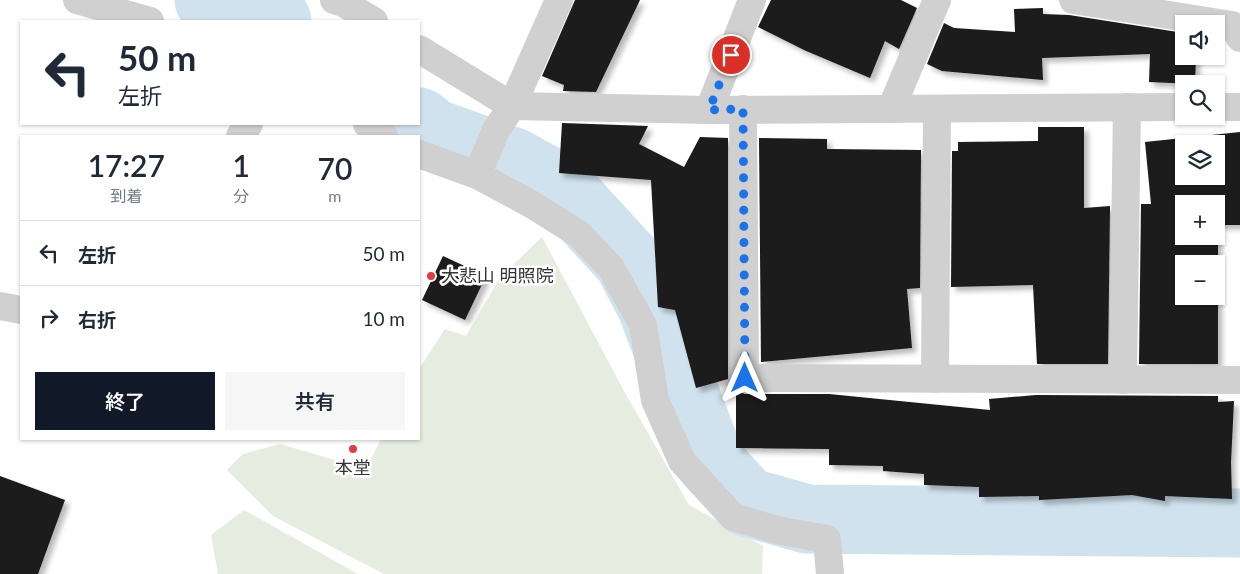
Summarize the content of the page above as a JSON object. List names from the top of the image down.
{
  "places": ["大悲山 明照院", "本堂"],
  "page": {
    "map_buttons": ["+", "−"],
    "turn": ["50 m", "左折"],
    "eta": [
      "17:27",
      "到着",
      "1",
      "分",
      "70",
      "m"
    ],
    "list": [
      {
        "name": "左折",
        "value": "50 m"
      },
      {
        "name": "右折",
        "value": "10 m"
      }
    ],
    "buttons": ["終了", "共有"]
  }
}
